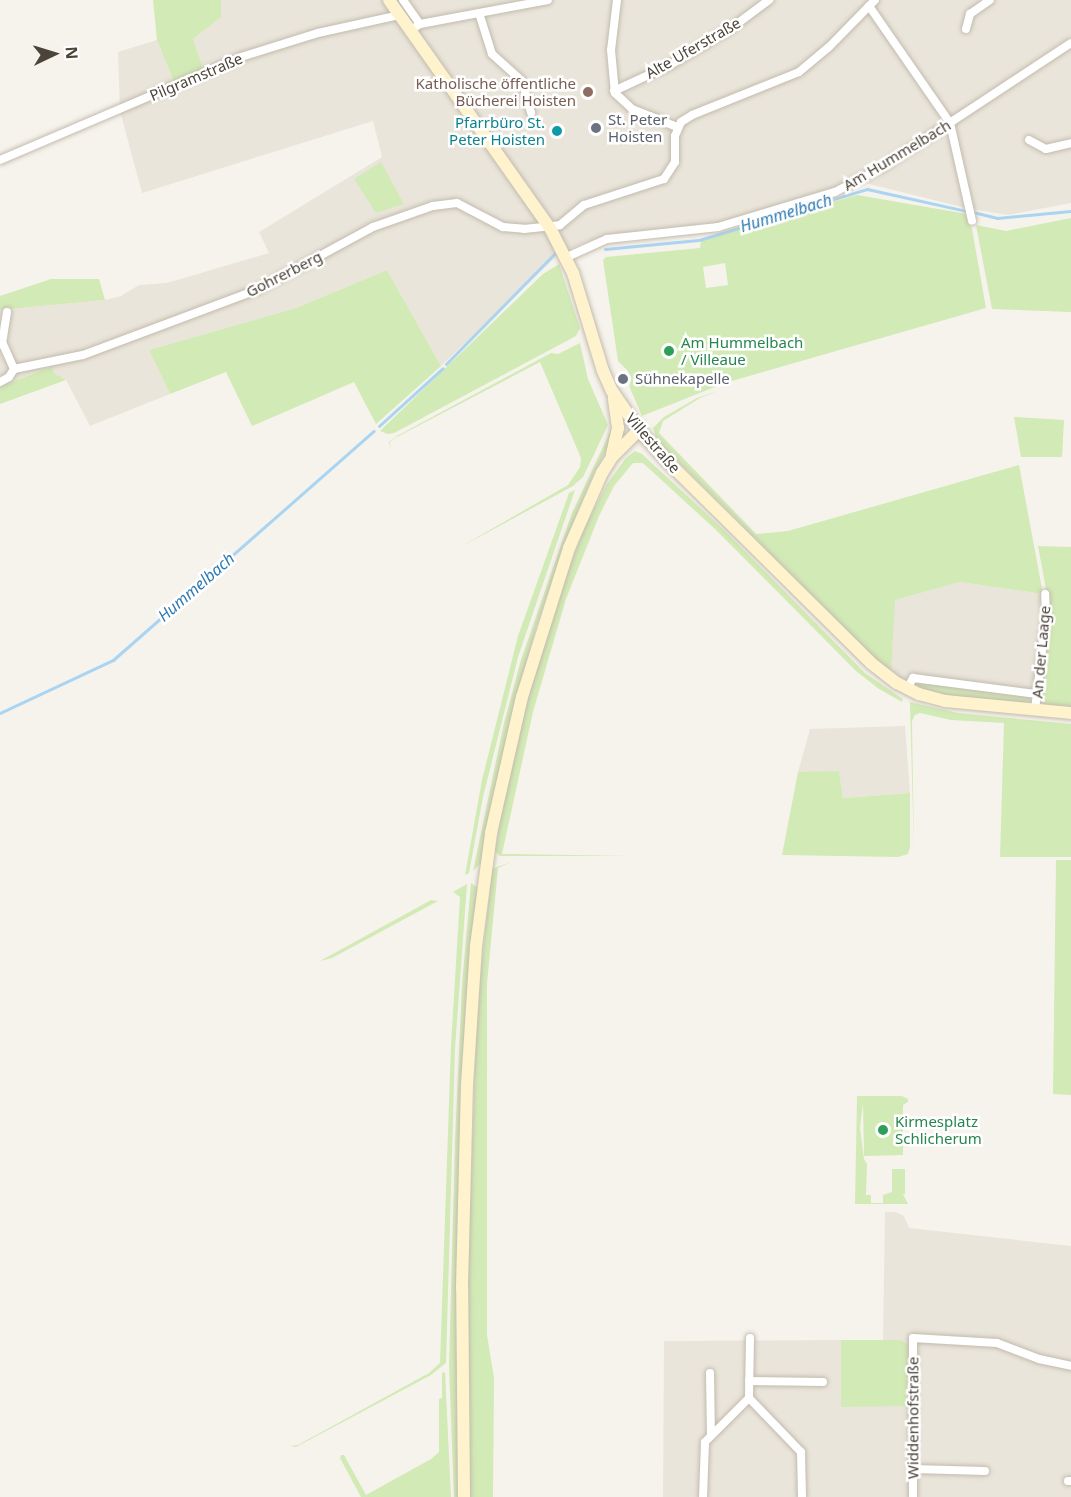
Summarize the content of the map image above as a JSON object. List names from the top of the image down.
{
  "streets": {
    "main road": ["Villestraße"],
    "street": [
      "Alte Uferstraße",
      "Pilgramstraße",
      "Am Hummelbach",
      "Gohrerberg",
      "An der Laage",
      "Widdenhofstraße"
    ]
  },
  "crossings": [
    ["Pilgramstraße", "Villestraße"],
    ["Am Hummelbach", "Villestraße"],
    ["Gohrerberg", "Villestraße"],
    ["Villestraße", "An der Laage"]
  ],
  "water": ["Hummelbach"],
  "places": [
    "Katholische öffentliche Bücherei Hoisten",
    "St. Peter Hoisten",
    "Pfarrbüro St. Peter Hoisten",
    "Am Hummelbach / Villeaue",
    "Sühnekapelle",
    "Kirmesplatz Schlicherum"
  ],
  "north": "right"
}
